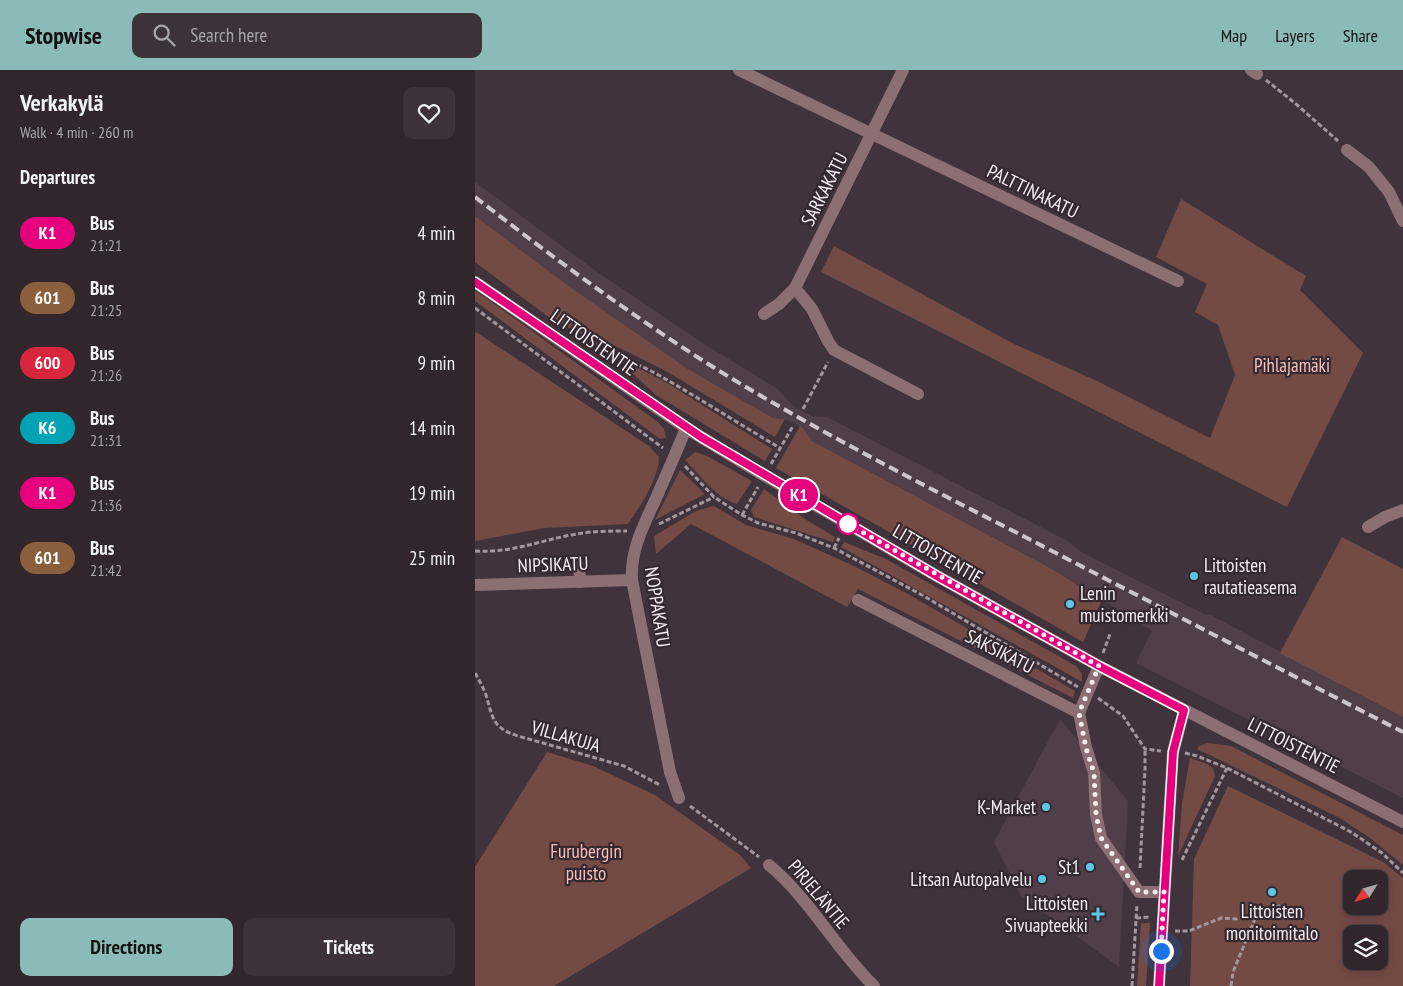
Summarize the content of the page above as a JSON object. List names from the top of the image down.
{
  "streets": {
    "street": [
      "SARKAKATU",
      "PALTTINAKATU",
      "LITTOISTENTIE",
      "NIPSIKATU",
      "NOPPAKATU",
      "SAKSIKATU",
      "PIRJELÄNTIE"
    ],
    "path": ["VILLAKUJA"]
  },
  "crossings": [
    ["SARKAKATU", "PALTTINAKATU"],
    ["LITTOISTENTIE", "NOPPAKATU"],
    ["NIPSIKATU", "NOPPAKATU"],
    ["NOPPAKATU", "VILLAKUJA"],
    ["NOPPAKATU", "PIRJELÄNTIE"],
    ["VILLAKUJA", "PIRJELÄNTIE"]
  ],
  "parks": ["Pihlajamäki", "Furubergin puisto"],
  "places": {
    "other": [
      "Littoisten rautatieasema",
      "Lenin muistomerkki",
      "K-Market",
      "St1",
      "Litsan Autopalvelu",
      "Littoisten monitoimitalo"
    ],
    "health": ["Littoisten Sivuapteekki"]
  },
  "lines": ["bus line K1"],
  "north": "bottom left",
  "page": {
    "header": "Stopwise",
    "search": "Search here",
    "nav": ["Map", "Layers", "Share"],
    "heading": [
      ["Verkakylä", "Walk · 4 min · 260 m"],
      "Departures"
    ],
    "on_map": "K1",
    "list": [
      {
        "mark": "K1",
        "name": "Bus",
        "note": "21:21",
        "value": "4 min"
      },
      {
        "mark": "601",
        "name": "Bus",
        "note": "21:25",
        "value": "8 min"
      },
      {
        "mark": "600",
        "name": "Bus",
        "note": "21:26",
        "value": "9 min"
      },
      {
        "mark": "K6",
        "name": "Bus",
        "note": "21:31",
        "value": "14 min"
      },
      {
        "mark": "K1",
        "name": "Bus",
        "note": "21:36",
        "value": "19 min"
      },
      {
        "mark": "601",
        "name": "Bus",
        "note": "21:42",
        "value": "25 min"
      }
    ],
    "buttons": ["Directions", "Tickets"]
  }
}
